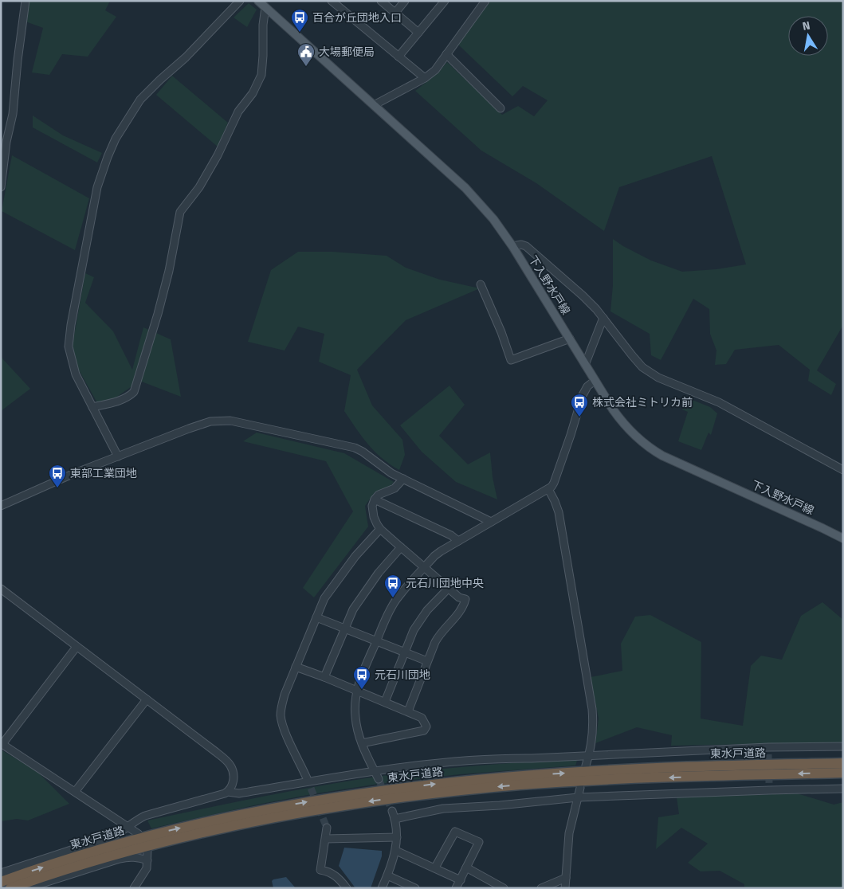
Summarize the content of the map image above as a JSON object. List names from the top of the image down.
{
  "streets": {
    "highway": ["東水戸道路"],
    "main road": ["下入野水戸線"]
  },
  "places": {
    "bus stop": [
      "百合が丘団地入口",
      "株式会社ミトリカ前",
      "東部工業団地",
      "元石川団地中央",
      "元石川団地"
    ],
    "public building": ["大場郵便局"]
  },
  "north": "top"
}
